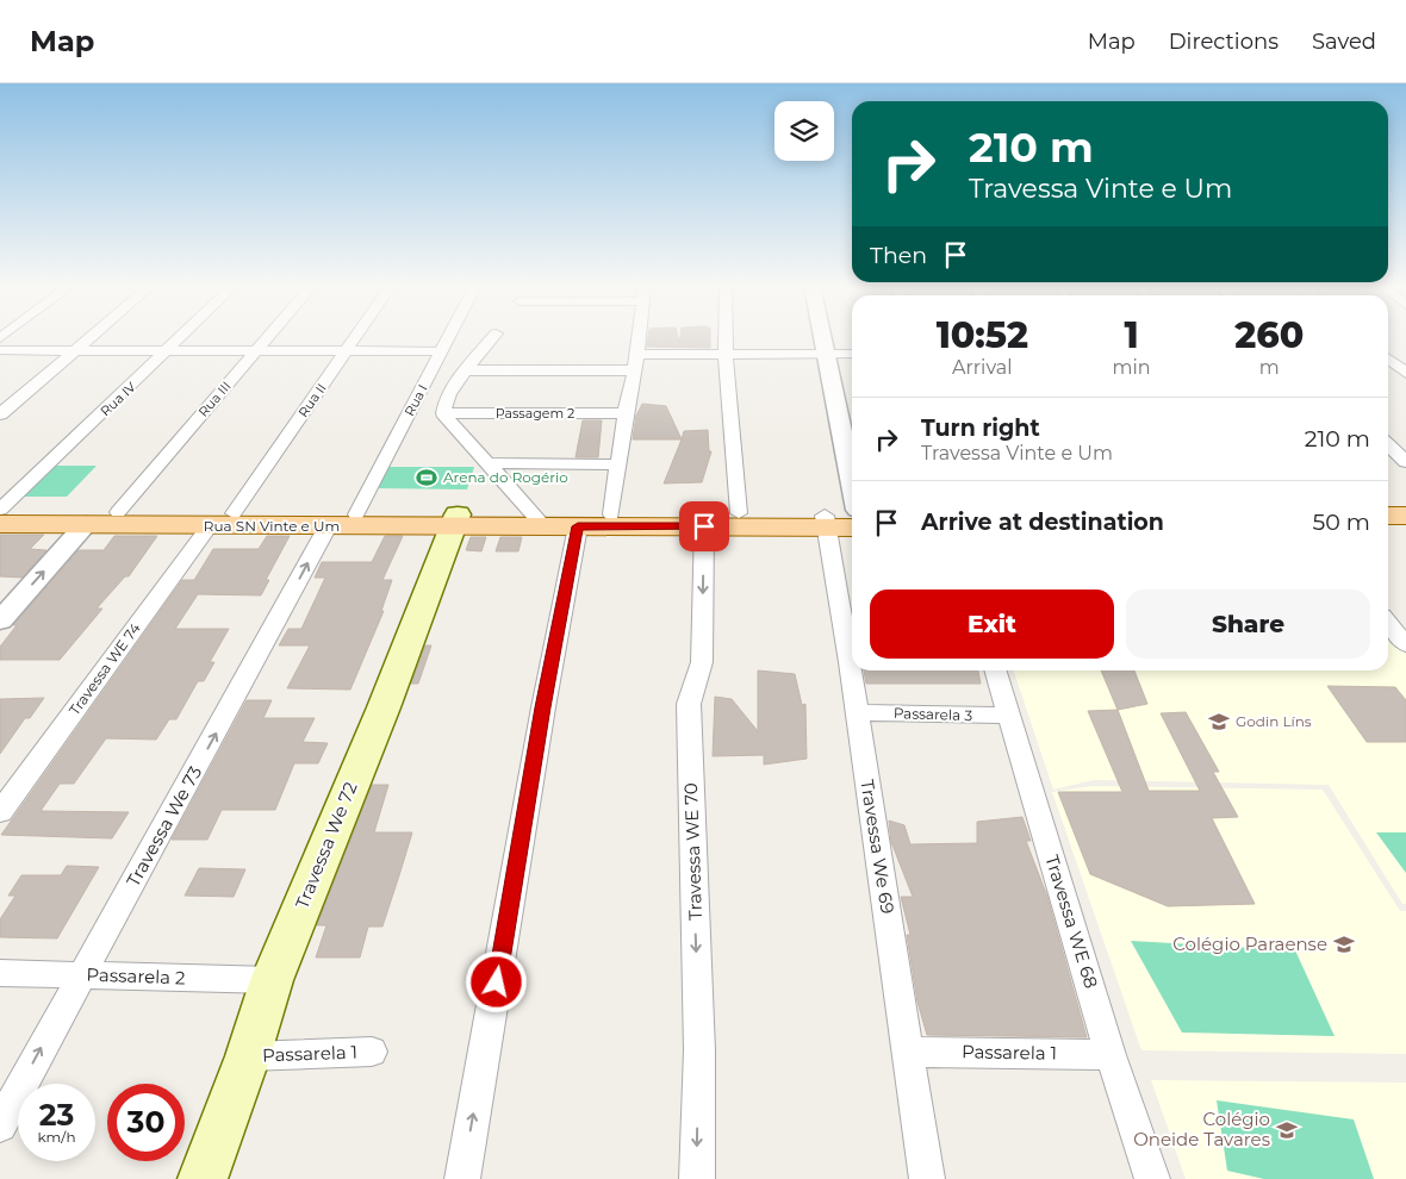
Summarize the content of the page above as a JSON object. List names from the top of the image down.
{
  "streets": {
    "main road": ["Rua SN Vinte e Um", "Travessa We 72"],
    "street": [
      "Rua IV",
      "Rua III",
      "Rua II",
      "Rua I",
      "Passagem 2",
      "Travessa WE 74",
      "Passarela 3",
      "Travessa We 73",
      "Travessa We 69",
      "Travessa WE 70",
      "Travessa WE 68",
      "Passarela 2",
      "Passarela 1"
    ]
  },
  "crossings": [
    ["Rua IV", "Rua SN Vinte e Um"],
    ["Rua III", "Rua SN Vinte e Um"],
    ["Rua II", "Rua SN Vinte e Um"],
    ["Rua II", "Travessa WE 74"],
    ["Rua I", "Rua SN Vinte e Um"],
    ["Rua SN Vinte e Um", "Travessa WE 74"],
    ["Rua SN Vinte e Um", "Travessa We 73"],
    ["Rua SN Vinte e Um", "Travessa We 72"],
    ["Passarela 3", "Travessa We 69"],
    ["Passarela 3", "Travessa WE 68"],
    ["Travessa We 73", "Passarela 2"],
    ["Travessa We 72", "Passarela 2"],
    ["Travessa We 72", "Passarela 1"],
    ["Travessa We 69", "Passarela 1"],
    ["Travessa WE 68", "Passarela 1"]
  ],
  "one_way": ["Travessa We 73"],
  "places": {
    "sports": ["Arena do Rogério"],
    "school or university": ["Godin Líns", "Colégio Paraense", "Colégio Oneide Tavares"]
  },
  "page": {
    "header": "Map",
    "nav": ["Map", "Directions", "Saved"],
    "turn": ["210 m", "Travessa Vinte e Um"],
    "then": "Then",
    "eta": [
      "10:52",
      "Arrival",
      "1",
      "min",
      "260",
      "m"
    ],
    "list": [
      {
        "name": "Turn right",
        "note": "Travessa Vinte e Um",
        "value": "210 m"
      },
      {
        "name": "Arrive at destination",
        "value": "50 m"
      }
    ],
    "buttons": ["Exit", "Share"],
    "speed": "23 km/h",
    "limit": "30"
  }
}
